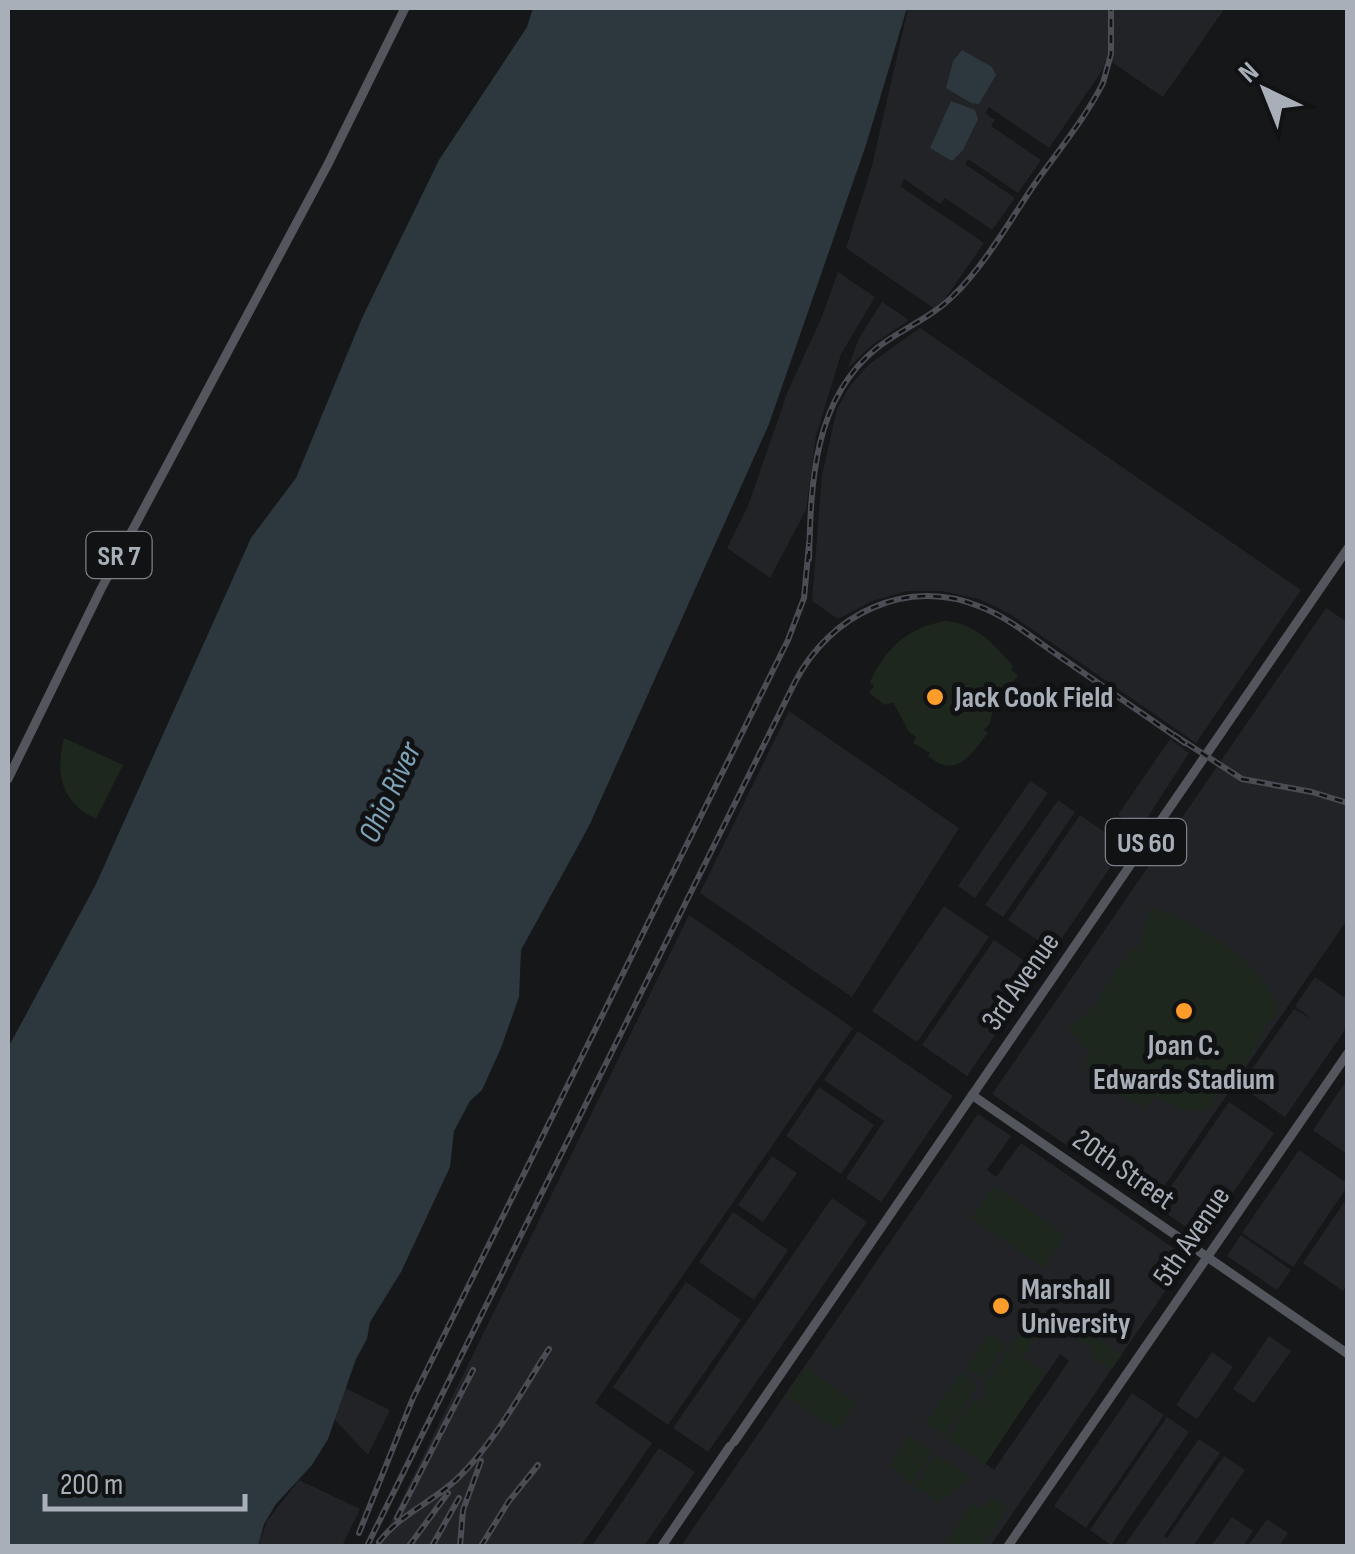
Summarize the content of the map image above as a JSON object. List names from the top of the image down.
{
  "streets": {
    "main road": [
      "SR 7",
      "US 60",
      "3rd Avenue",
      "20th Street",
      "5th Avenue"
    ]
  },
  "crossings": [
    ["3rd Avenue", "20th Street"],
    ["20th Street", "5th Avenue"]
  ],
  "water": ["Ohio River"],
  "places": ["Jack Cook Field", "Joan C. Edwards Stadium", "Marshall University"],
  "scale_bar": "200 m",
  "north": "top left"
}
